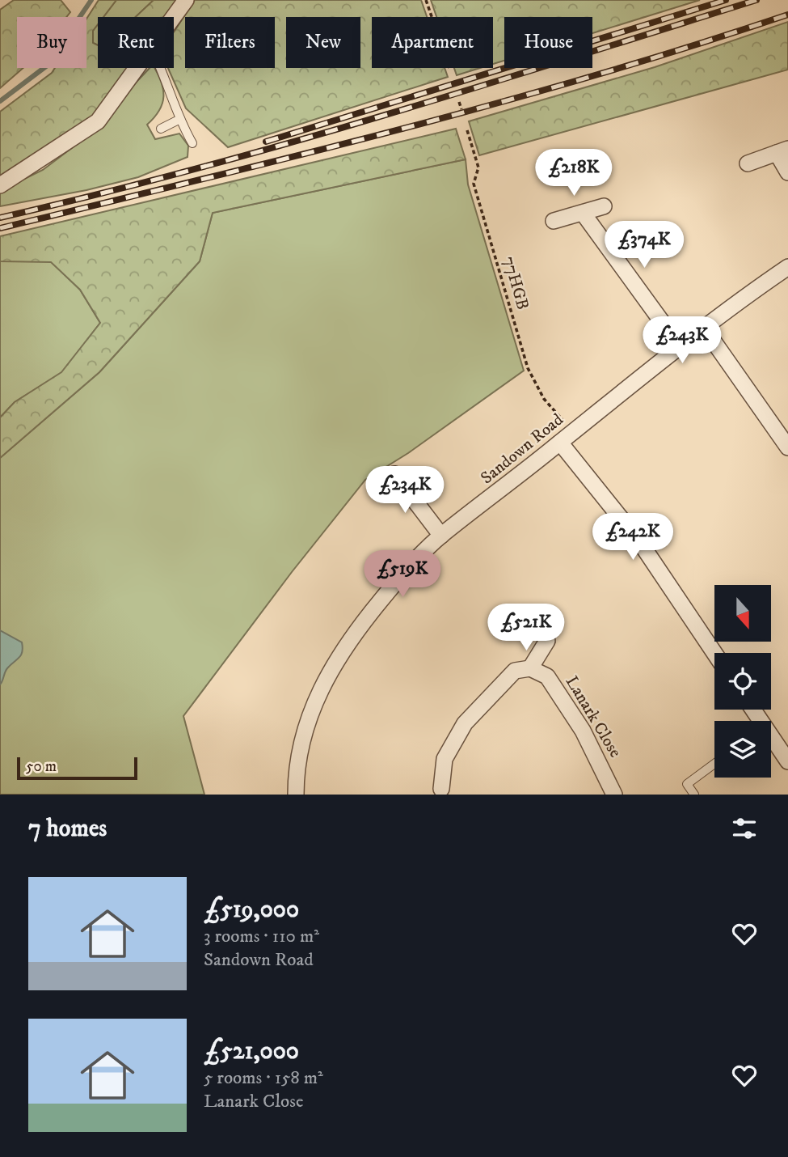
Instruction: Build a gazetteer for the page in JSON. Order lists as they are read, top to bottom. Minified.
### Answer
{"streets":{"street":["Sandown Road","Lanark Close"],"path":["77HGB"]},"crossings":[["77HGB","Sandown Road"]],"scale_bar":"50 m","north":"bottom","page":{"chip":["Buy","Rent","Filters","New","Apartment","House"],"price":["£218K","£374K","£243K","£234K","£242K","£519K","£521K"],"scale":"50 m","heading":"7 homes","list":[{"name":"£519,000","note":"3 rooms · 110 m² · Sandown Road"},{"name":"£521,000","note":"5 rooms · 158 m² · Lanark Close"}]}}
